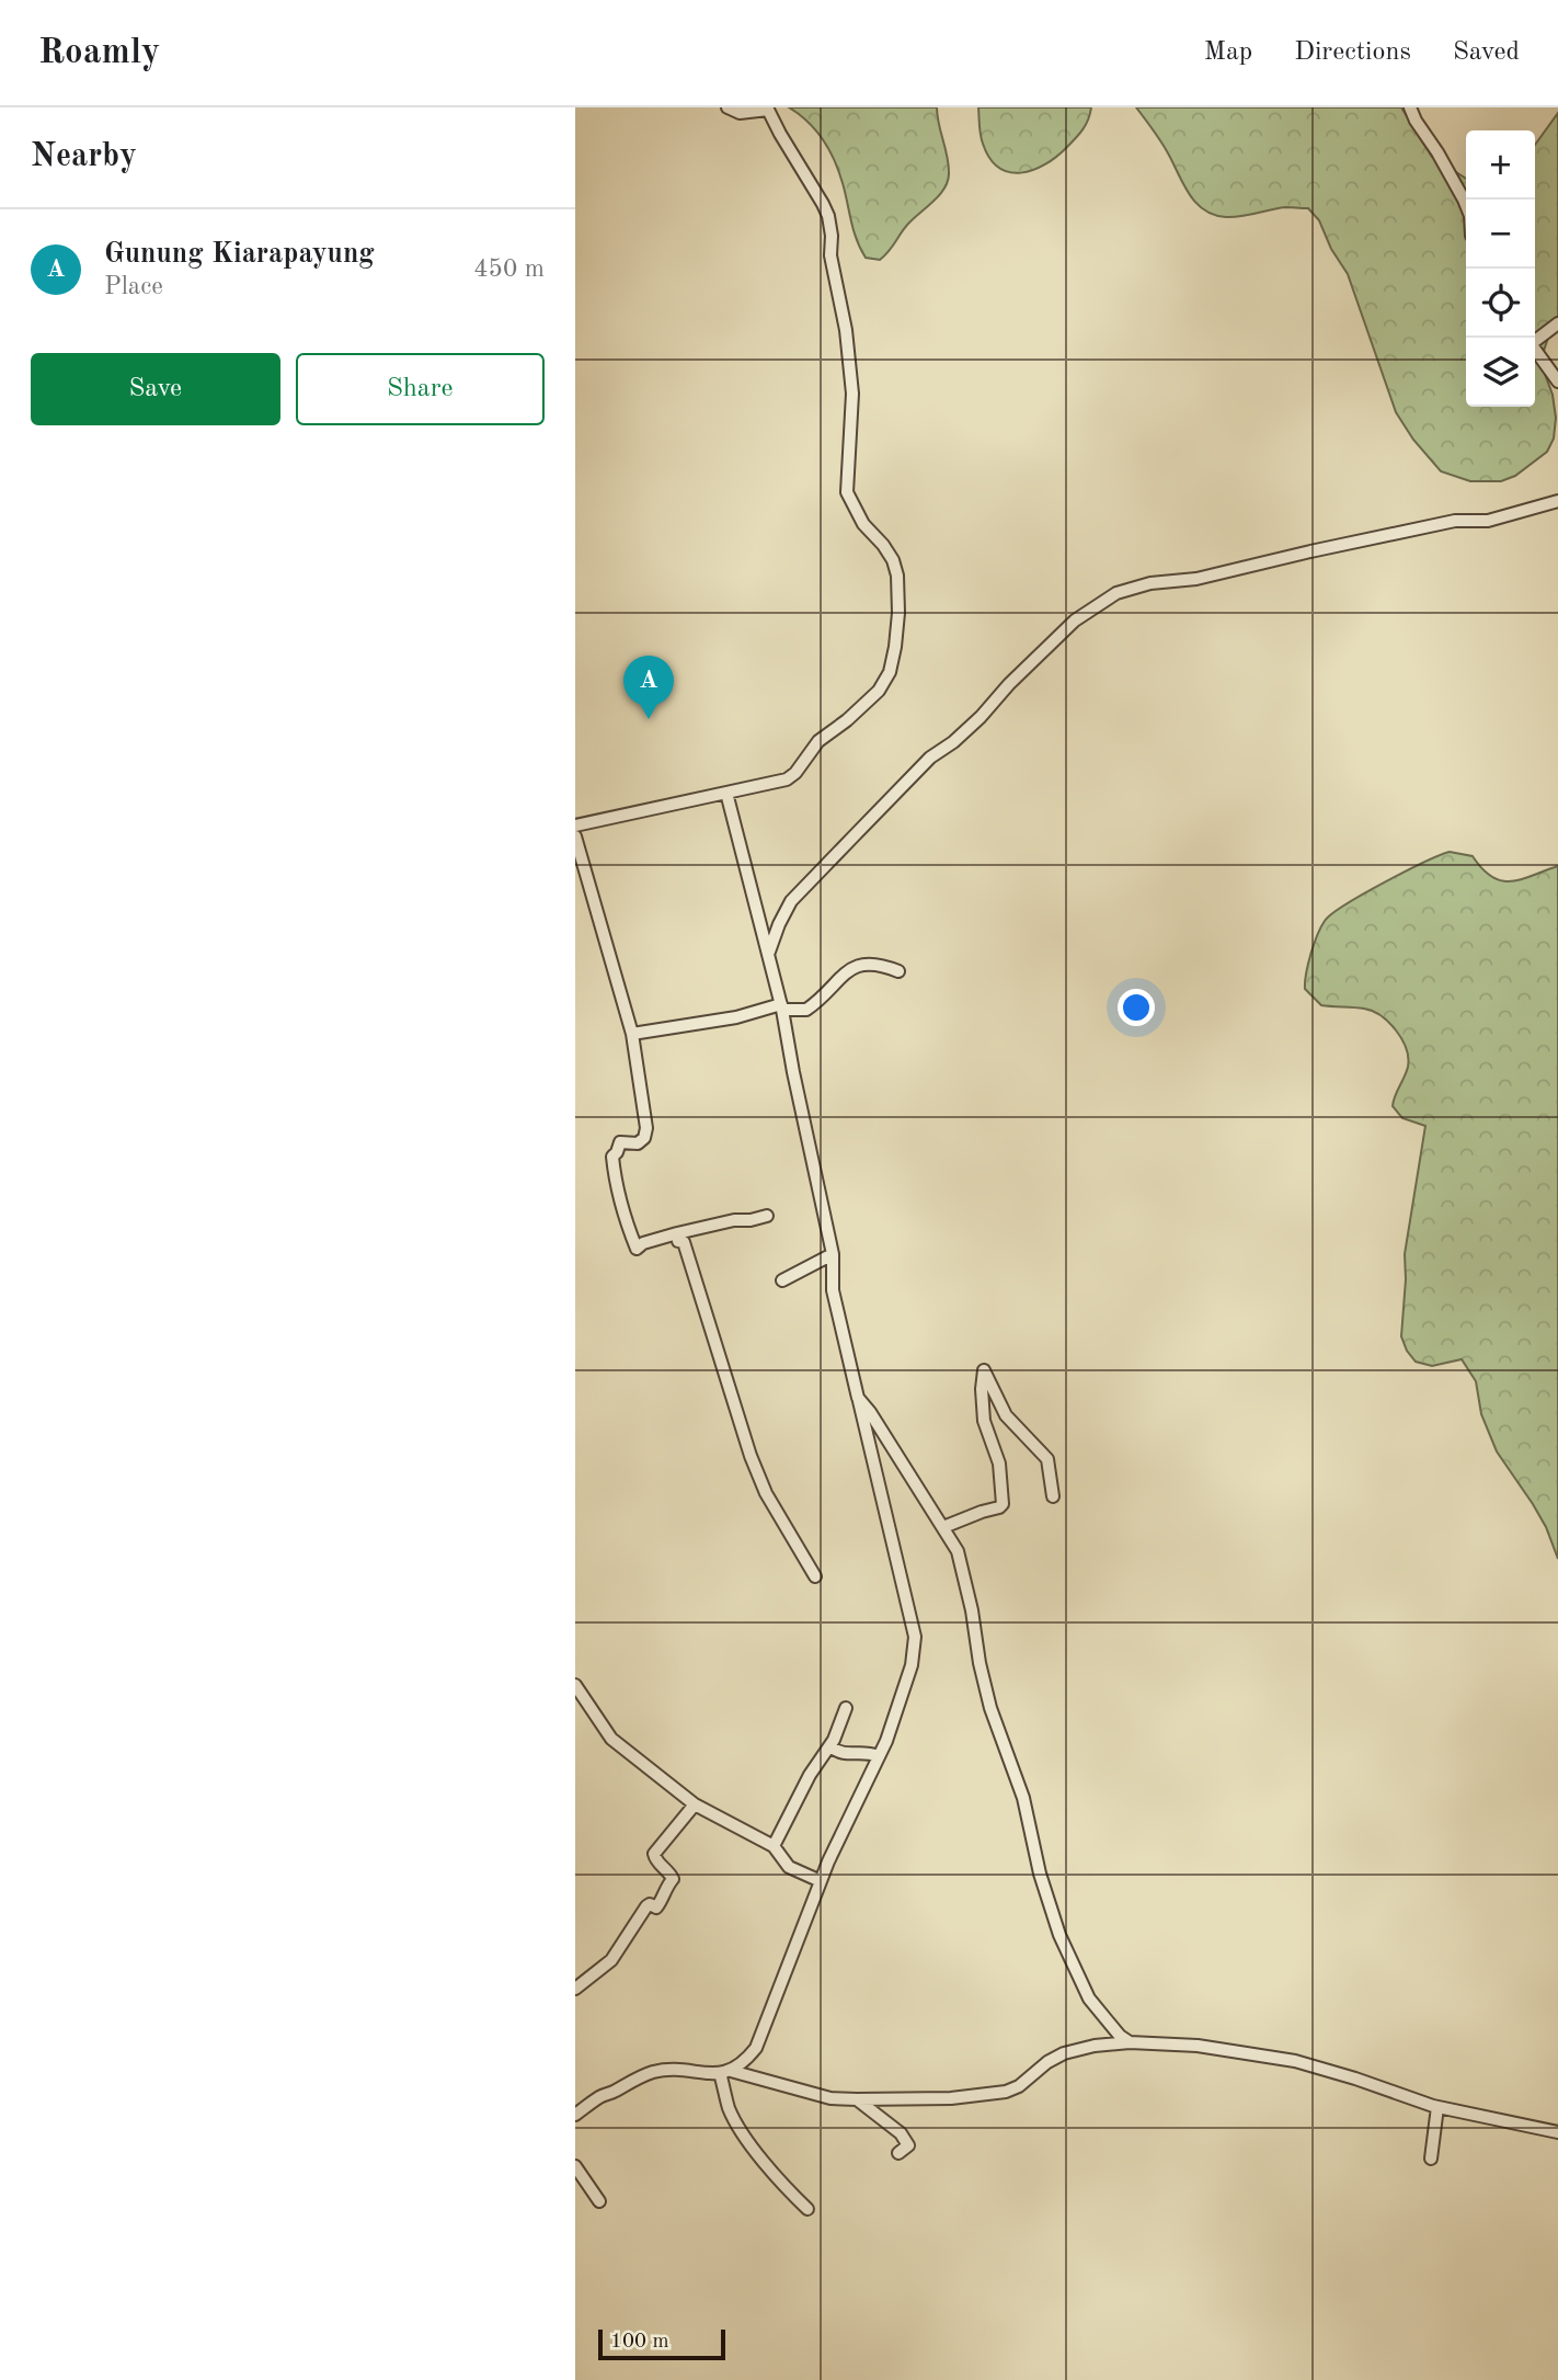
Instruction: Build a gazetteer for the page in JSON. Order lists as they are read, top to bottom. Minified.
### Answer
{"scale_bar":"100 m","page":{"header":"Roamly","nav":["Map","Directions","Saved"],"heading":"Nearby","map_buttons":["+","−"],"list":[{"mark":"A","name":"Gunung Kiarapayung","note":"Place","value":"450 m"}],"buttons":["Save","Share"],"pins":"A","scale":"100 m"}}
